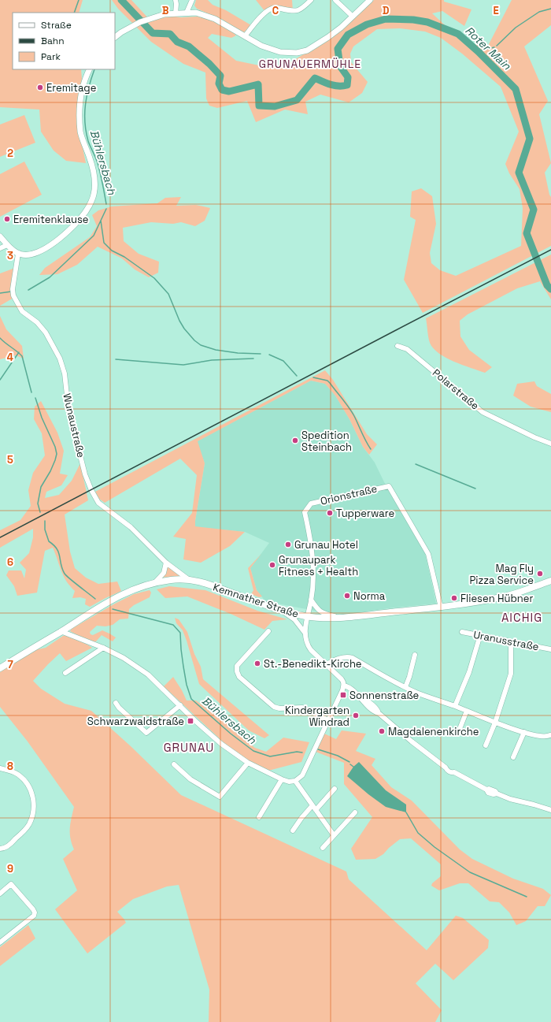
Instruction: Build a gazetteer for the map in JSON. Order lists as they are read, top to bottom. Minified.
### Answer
{"streets":{"main road":["Kemnather Straße"],"street":["Polarstraße","Wunaustraße","Orionstraße","Uranusstraße"]},"crossings":[["Wunaustraße","Kemnather Straße"],["Orionstraße","Kemnather Straße"]],"districts":["GRUNAUERMÜHLE","AICHIG","GRUNAU"],"water":["Roter Main","Bühlersbach"],"places":{"other":["Eremitage","Eremitenklause","Spedition Steinbach","Tupperware","Grunau Hotel","Grunaupark Fitness + Health","Mag Fly Pizza Service","Norma","Fliesen Hübner","St.-Benedikt-Kirche","Kindergarten Windrad","Magdalenenkirche"],"transit":["Sonnenstraße","Schwarzwaldstraße"]},"legend":["Straße","Bahn","Park"],"grid":{"columns":["B","C","D","E"],"rows":["2","3","4","5","6","7","8","9"]}}
